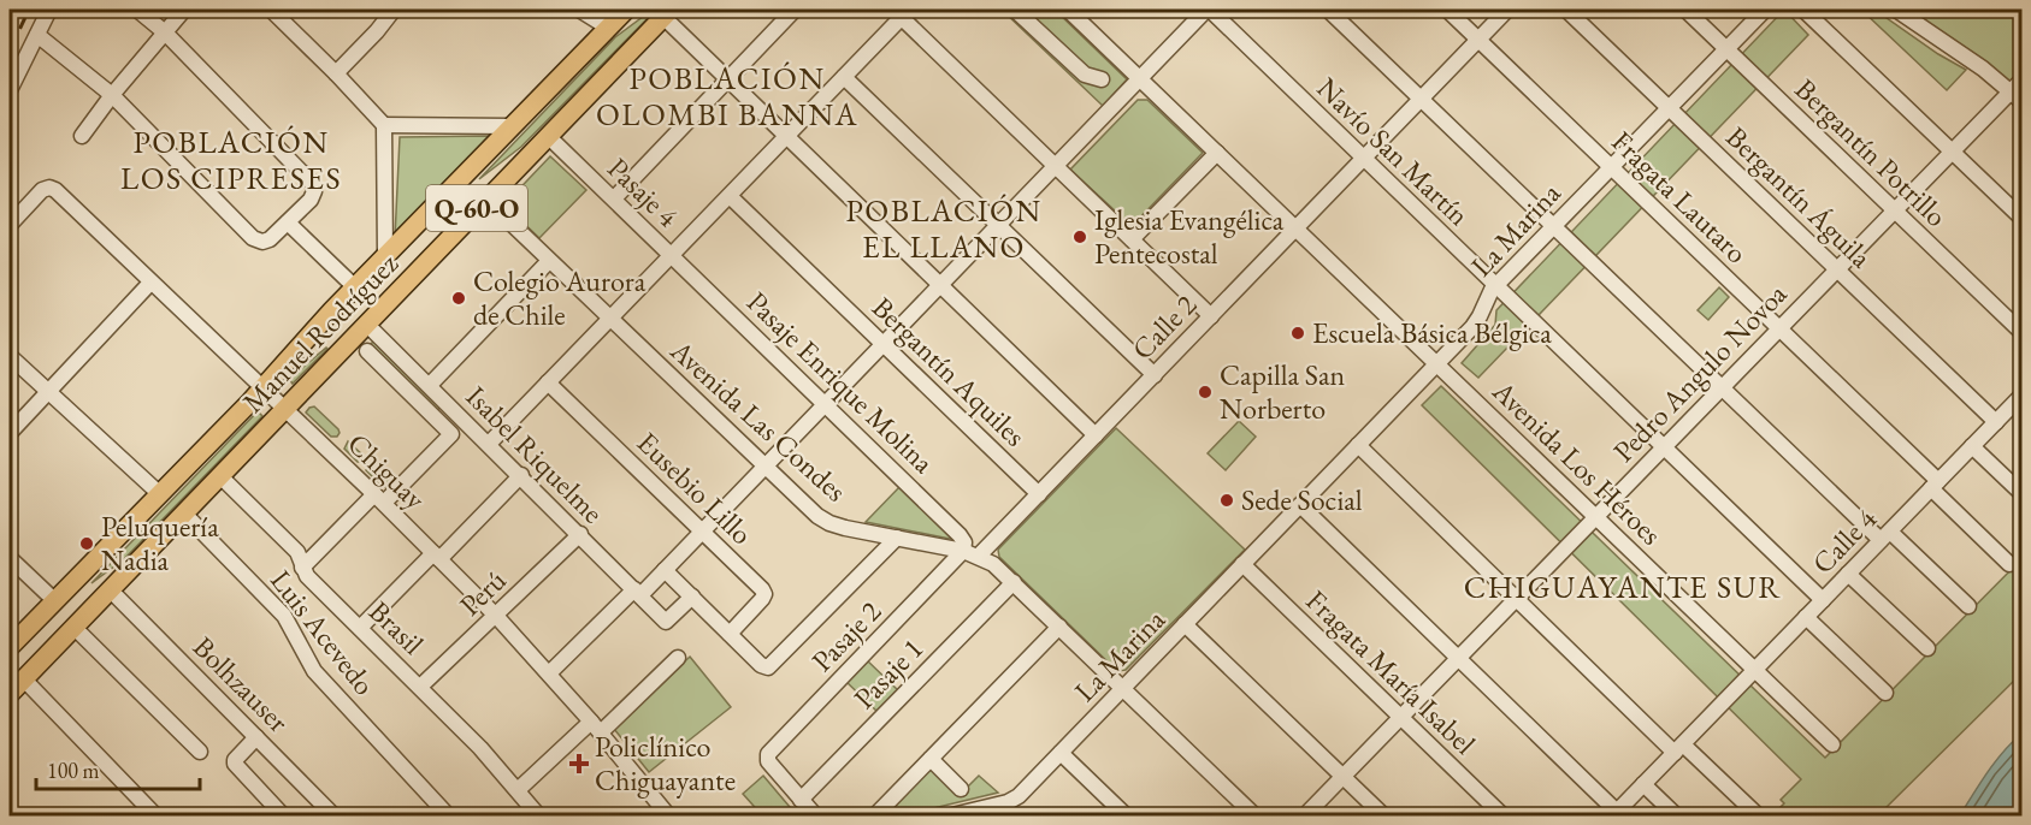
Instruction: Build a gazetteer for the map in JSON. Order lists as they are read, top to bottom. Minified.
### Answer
{"streets":{"main road":["Q-60-O","Manuel Rodríguez"],"street":["Navío San Martín","Bergantín Potrillo","Pasaje 4","Fragata Lautaro","Bergantín Águila","La Marina","Calle 2","Bergantín Aquiles","Pedro Angulo Novoa","Pasaje Enrique Molina","Avenida Las Condes","Isabel Riquelme","Avenida Los Héroes","Chiguay","Eusebio Lillo","Calle 4","Perú","Brasil","Luis Acevedo","Pasaje 2","Fragata María Isabel","Pasaje 1","Bolhzauser"]},"crossings":[["Navío San Martín","La Marina"],["Navío San Martín","Calle 2"],["Navío San Martín","Pedro Angulo Novoa"],["Navío San Martín","Calle 4"],["Bergantín Potrillo","La Marina"],["Bergantín Potrillo","Pedro Angulo Novoa"],["Pasaje 4","Manuel Rodríguez"],["Pasaje 4","Pasaje Enrique Molina"],["Fragata Lautaro","La Marina"],["Fragata Lautaro","Calle 2"],["Fragata Lautaro","Pedro Angulo Novoa"],["Fragata Lautaro","Calle 4"],["Bergantín Águila","La Marina"],["Bergantín Águila","Pedro Angulo Novoa"],["Bergantín Águila","Calle 4"],["La Marina","Avenida Las Condes"],["La Marina","Avenida Los Héroes"],["La Marina","Fragata María Isabel"],["Calle 2","Bergantín Aquiles"],["Calle 2","Pasaje Enrique Molina"],["Calle 2","Avenida Las Condes"],["Calle 2","Avenida Los Héroes"],["Calle 2","Pasaje 2"],["Manuel Rodríguez","Avenida Las Condes"],["Manuel Rodríguez","Isabel Riquelme"],["Manuel Rodríguez","Chiguay"],["Manuel Rodríguez","Brasil"],["Manuel Rodríguez","Luis Acevedo"],["Manuel Rodríguez","Bolhzauser"],["Pedro Angulo Novoa","Avenida Los Héroes"],["Pedro Angulo Novoa","Fragata María Isabel"],["Pasaje Enrique Molina","Avenida Las Condes"],["Pasaje Enrique Molina","Pasaje 2"],["Avenida Las Condes","Pasaje 2"],["Avenida Las Condes","Pasaje 1"],["Isabel Riquelme","Perú"],["Isabel Riquelme","Pasaje 2"],["Avenida Los Héroes","Calle 4"],["Chiguay","Perú"],["Eusebio Lillo","Pasaje 2"],["Perú","Brasil"],["Pasaje 2","Pasaje 1"]],"districts":["POBLACIÓN OLOMBI BANNA","POBLACIÓN LOS CIPRESES","POBLACIÓN EL LLANO","CHIGUAYANTE SUR"],"places":{"other":["Iglesia Evangélica Pentecostal","Colegio Aurora de Chile","Escuela Básica Bélgica","Capilla San Norberto","Sede Social","Peluquería Nadia"],"health":["Policlínico Chiguayante"]},"scale_bar":"100 m"}
